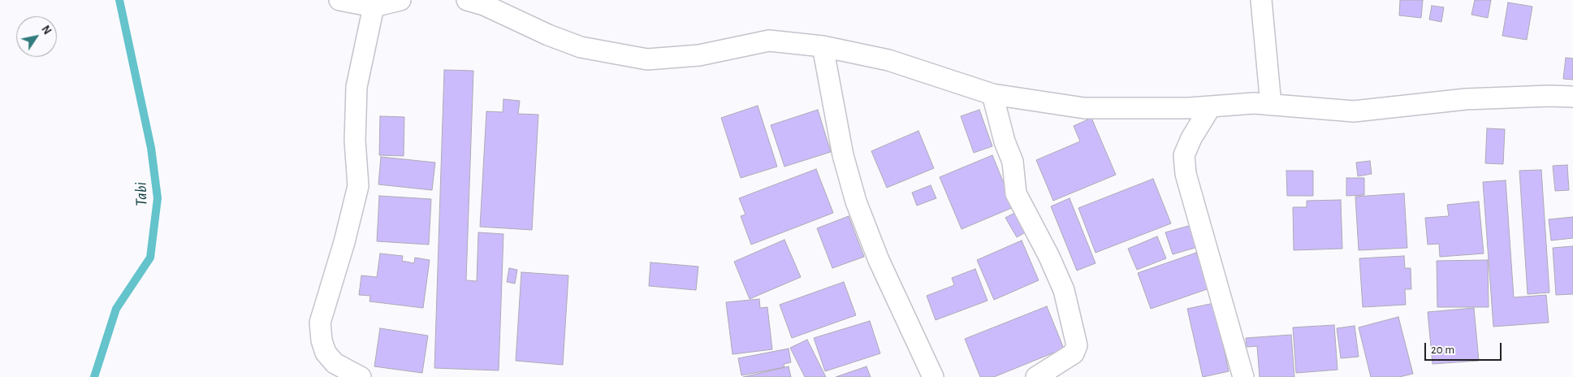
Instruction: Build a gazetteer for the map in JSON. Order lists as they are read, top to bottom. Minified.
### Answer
{"water":["Tabi"],"scale_bar":"20 m","north":"top right"}
